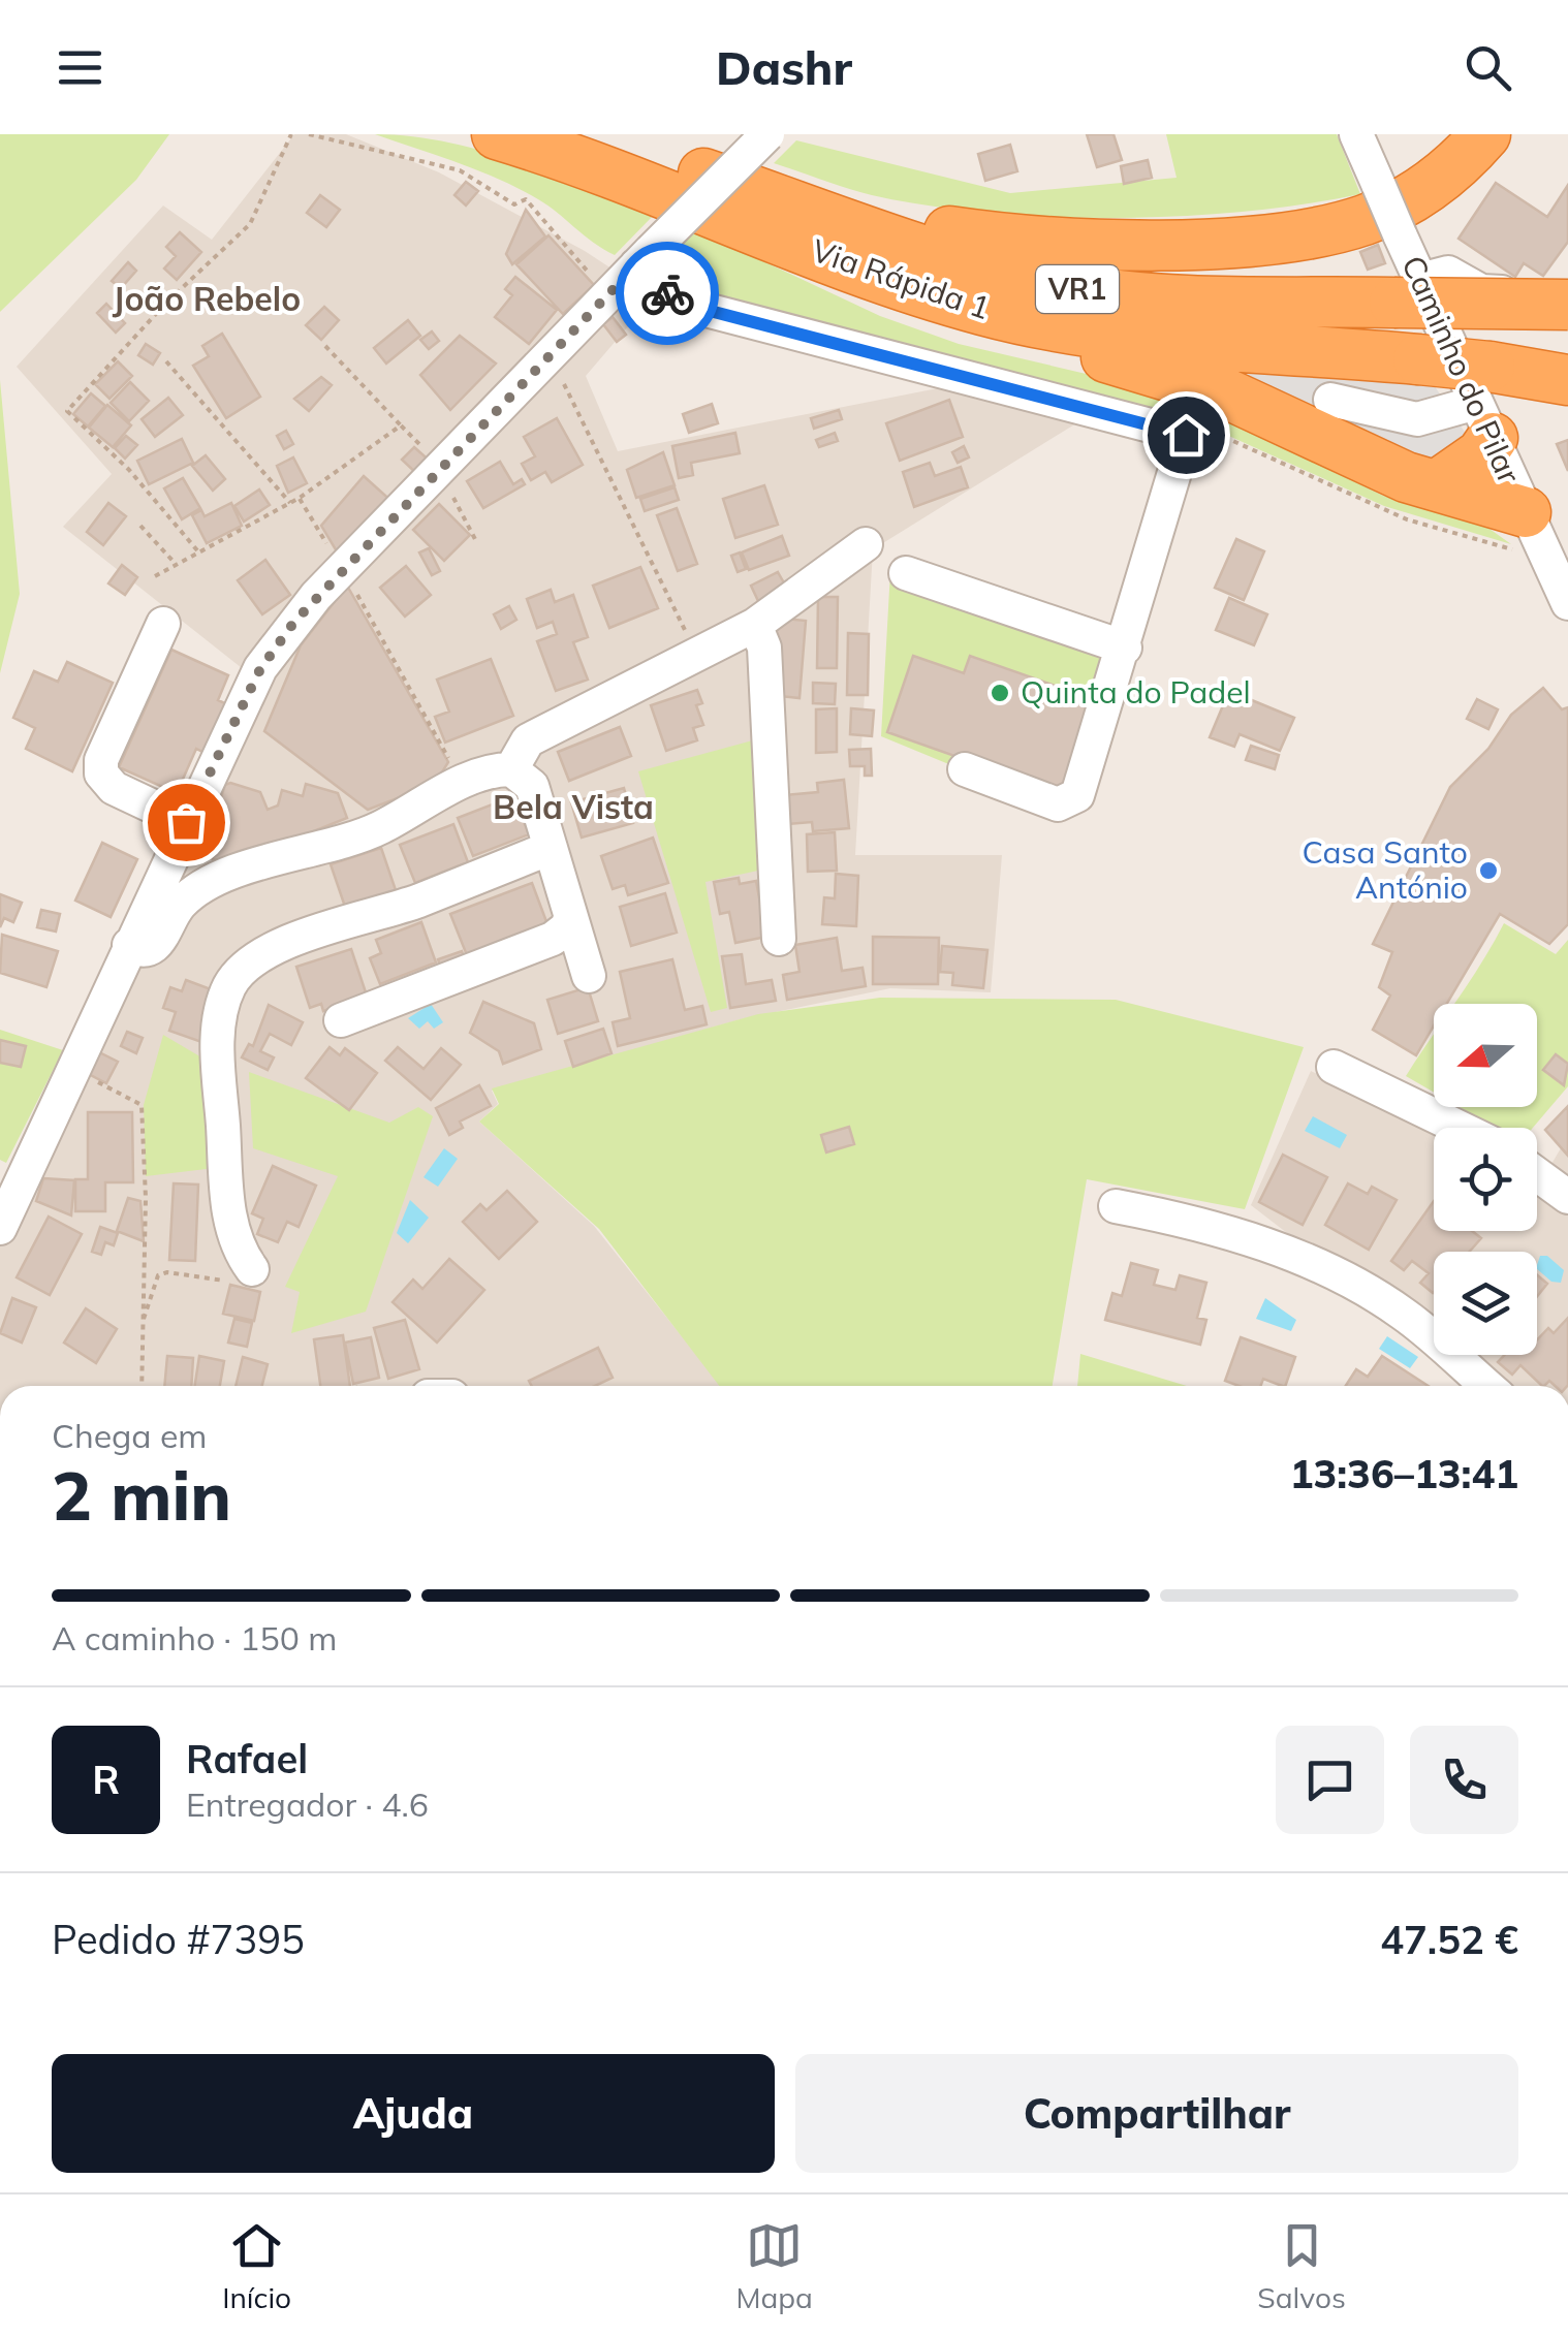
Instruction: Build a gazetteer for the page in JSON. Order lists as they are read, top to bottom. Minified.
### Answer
{"streets":{"highway":["Via Rápida 1","VR1"],"street":["Caminho do Pilar"]},"crossings":[["Via Rápida 1","Caminho do Pilar"]],"districts":["João Rebelo","Bela Vista"],"places":["Quinta do Padel","Casa Santo António"],"north":"left","page":{"header":"Dashr","heading":["2 min","Chega em","13:36–13:41"],"panel":["Rafael","Entregador · 4.6","Pedido #7395","47.52 €"],"bar":"A caminho · 150 m","round":"R","buttons":["Ajuda","Compartilhar"],"tabs":["Início","Mapa","Salvos"]}}
